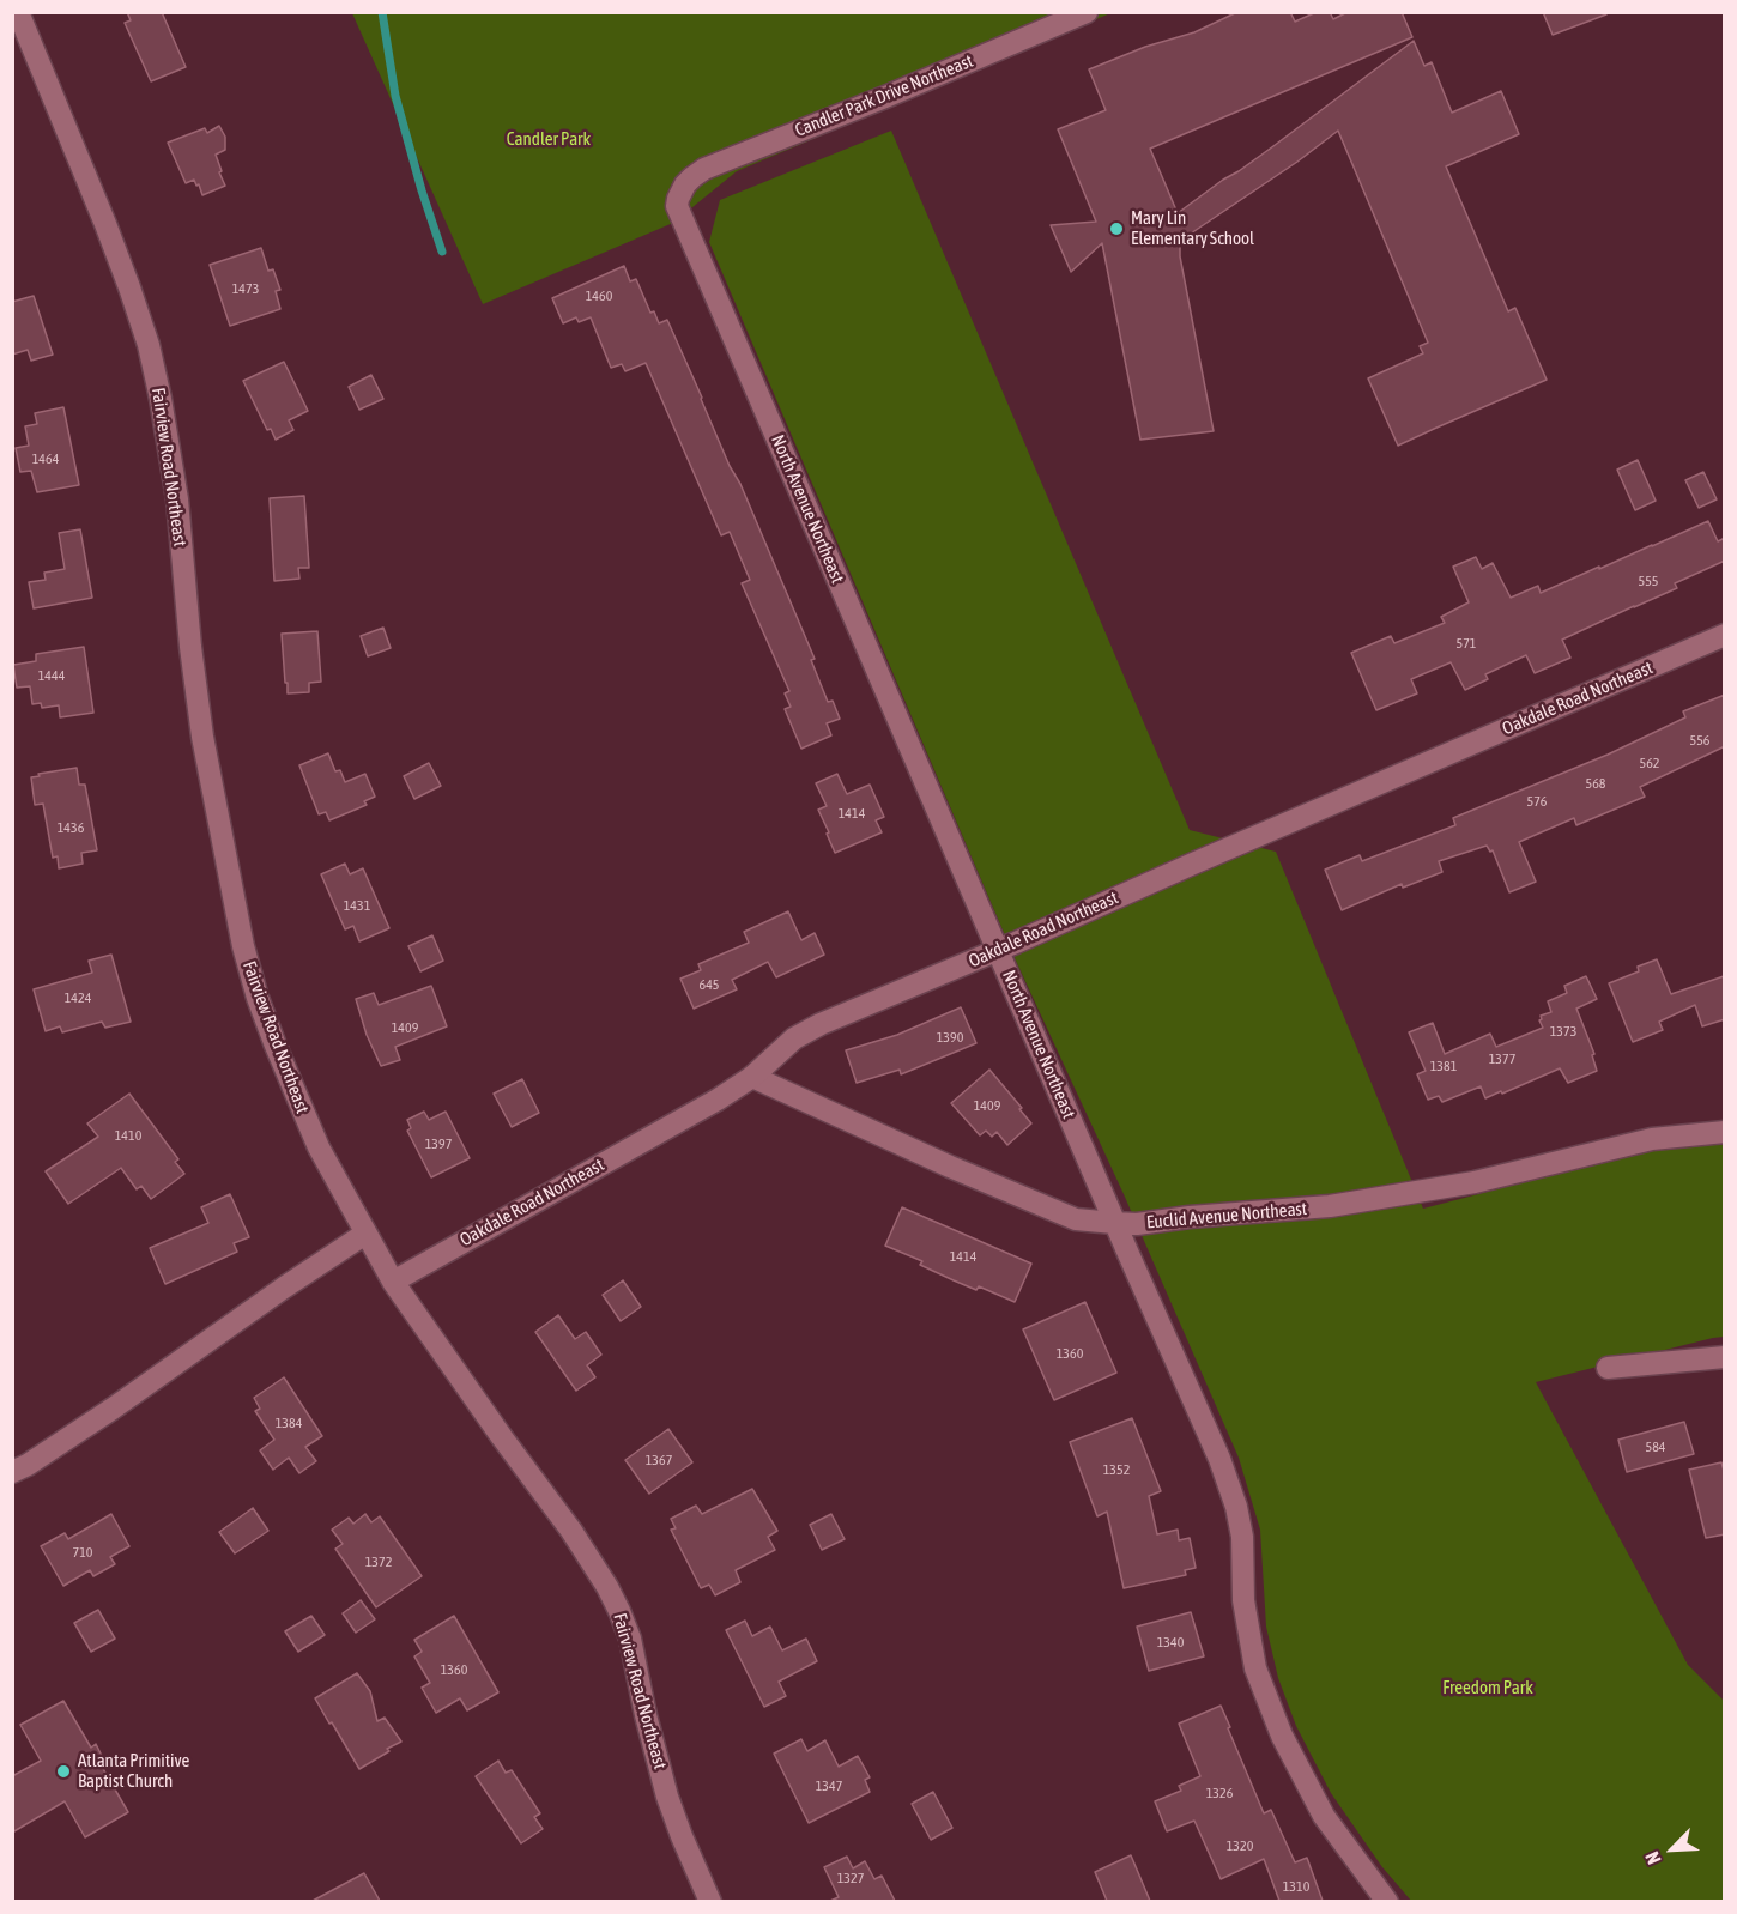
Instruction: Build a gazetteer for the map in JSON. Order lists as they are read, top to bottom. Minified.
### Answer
{"streets":{"street":["Candler Park Drive Northeast","Fairview Road Northeast","North Avenue Northeast","Oakdale Road Northeast","Euclid Avenue Northeast"]},"crossings":[["Candler Park Drive Northeast","North Avenue Northeast"],["Fairview Road Northeast","Oakdale Road Northeast"],["North Avenue Northeast","Oakdale Road Northeast"],["North Avenue Northeast","Euclid Avenue Northeast"],["Oakdale Road Northeast","Euclid Avenue Northeast"]],"parks":["Candler Park","Freedom Park"],"places":["Mary Lin Elementary School","Atlanta Primitive Baptist Church"],"house_numbers":["1473","1460","1464","555","571","1444","556","562","568","576","1414","1436","1431","645","1424","1409","1373","1390","1377","1381","1409","1410","1397","1414","1360","1384","584","1367","1352","710","1372","1340","1360","1347","1326","1320","1327","1310"],"north":"bottom left"}
